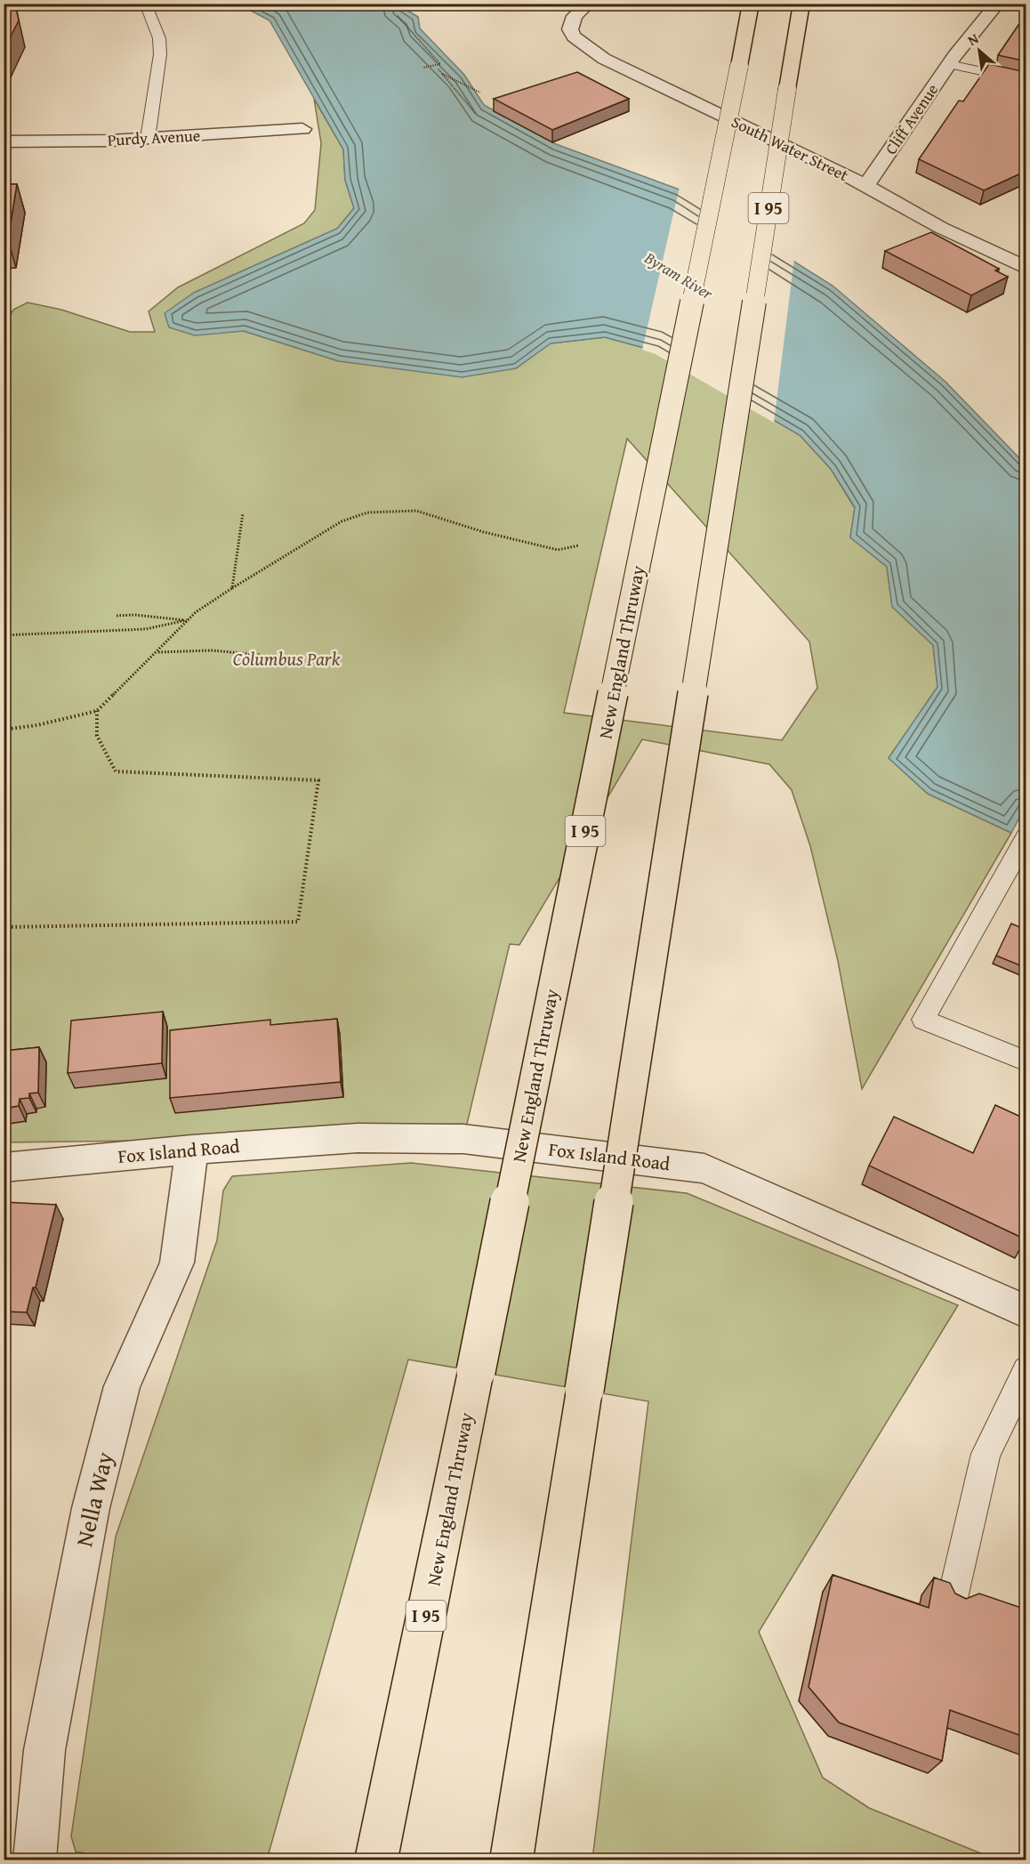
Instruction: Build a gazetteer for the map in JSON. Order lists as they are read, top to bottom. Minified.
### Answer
{"streets":{"highway":["I 95","New England Thruway"],"street":["Cliff Avenue","Purdy Avenue","South Water Street","Fox Island Road","Nella Way"]},"crossings":[["Cliff Avenue","South Water Street"],["I 95","Fox Island Road"],["Fox Island Road","Nella Way"]],"water":["Byram River"],"parks":["Columbus Park"],"north":"top left"}
